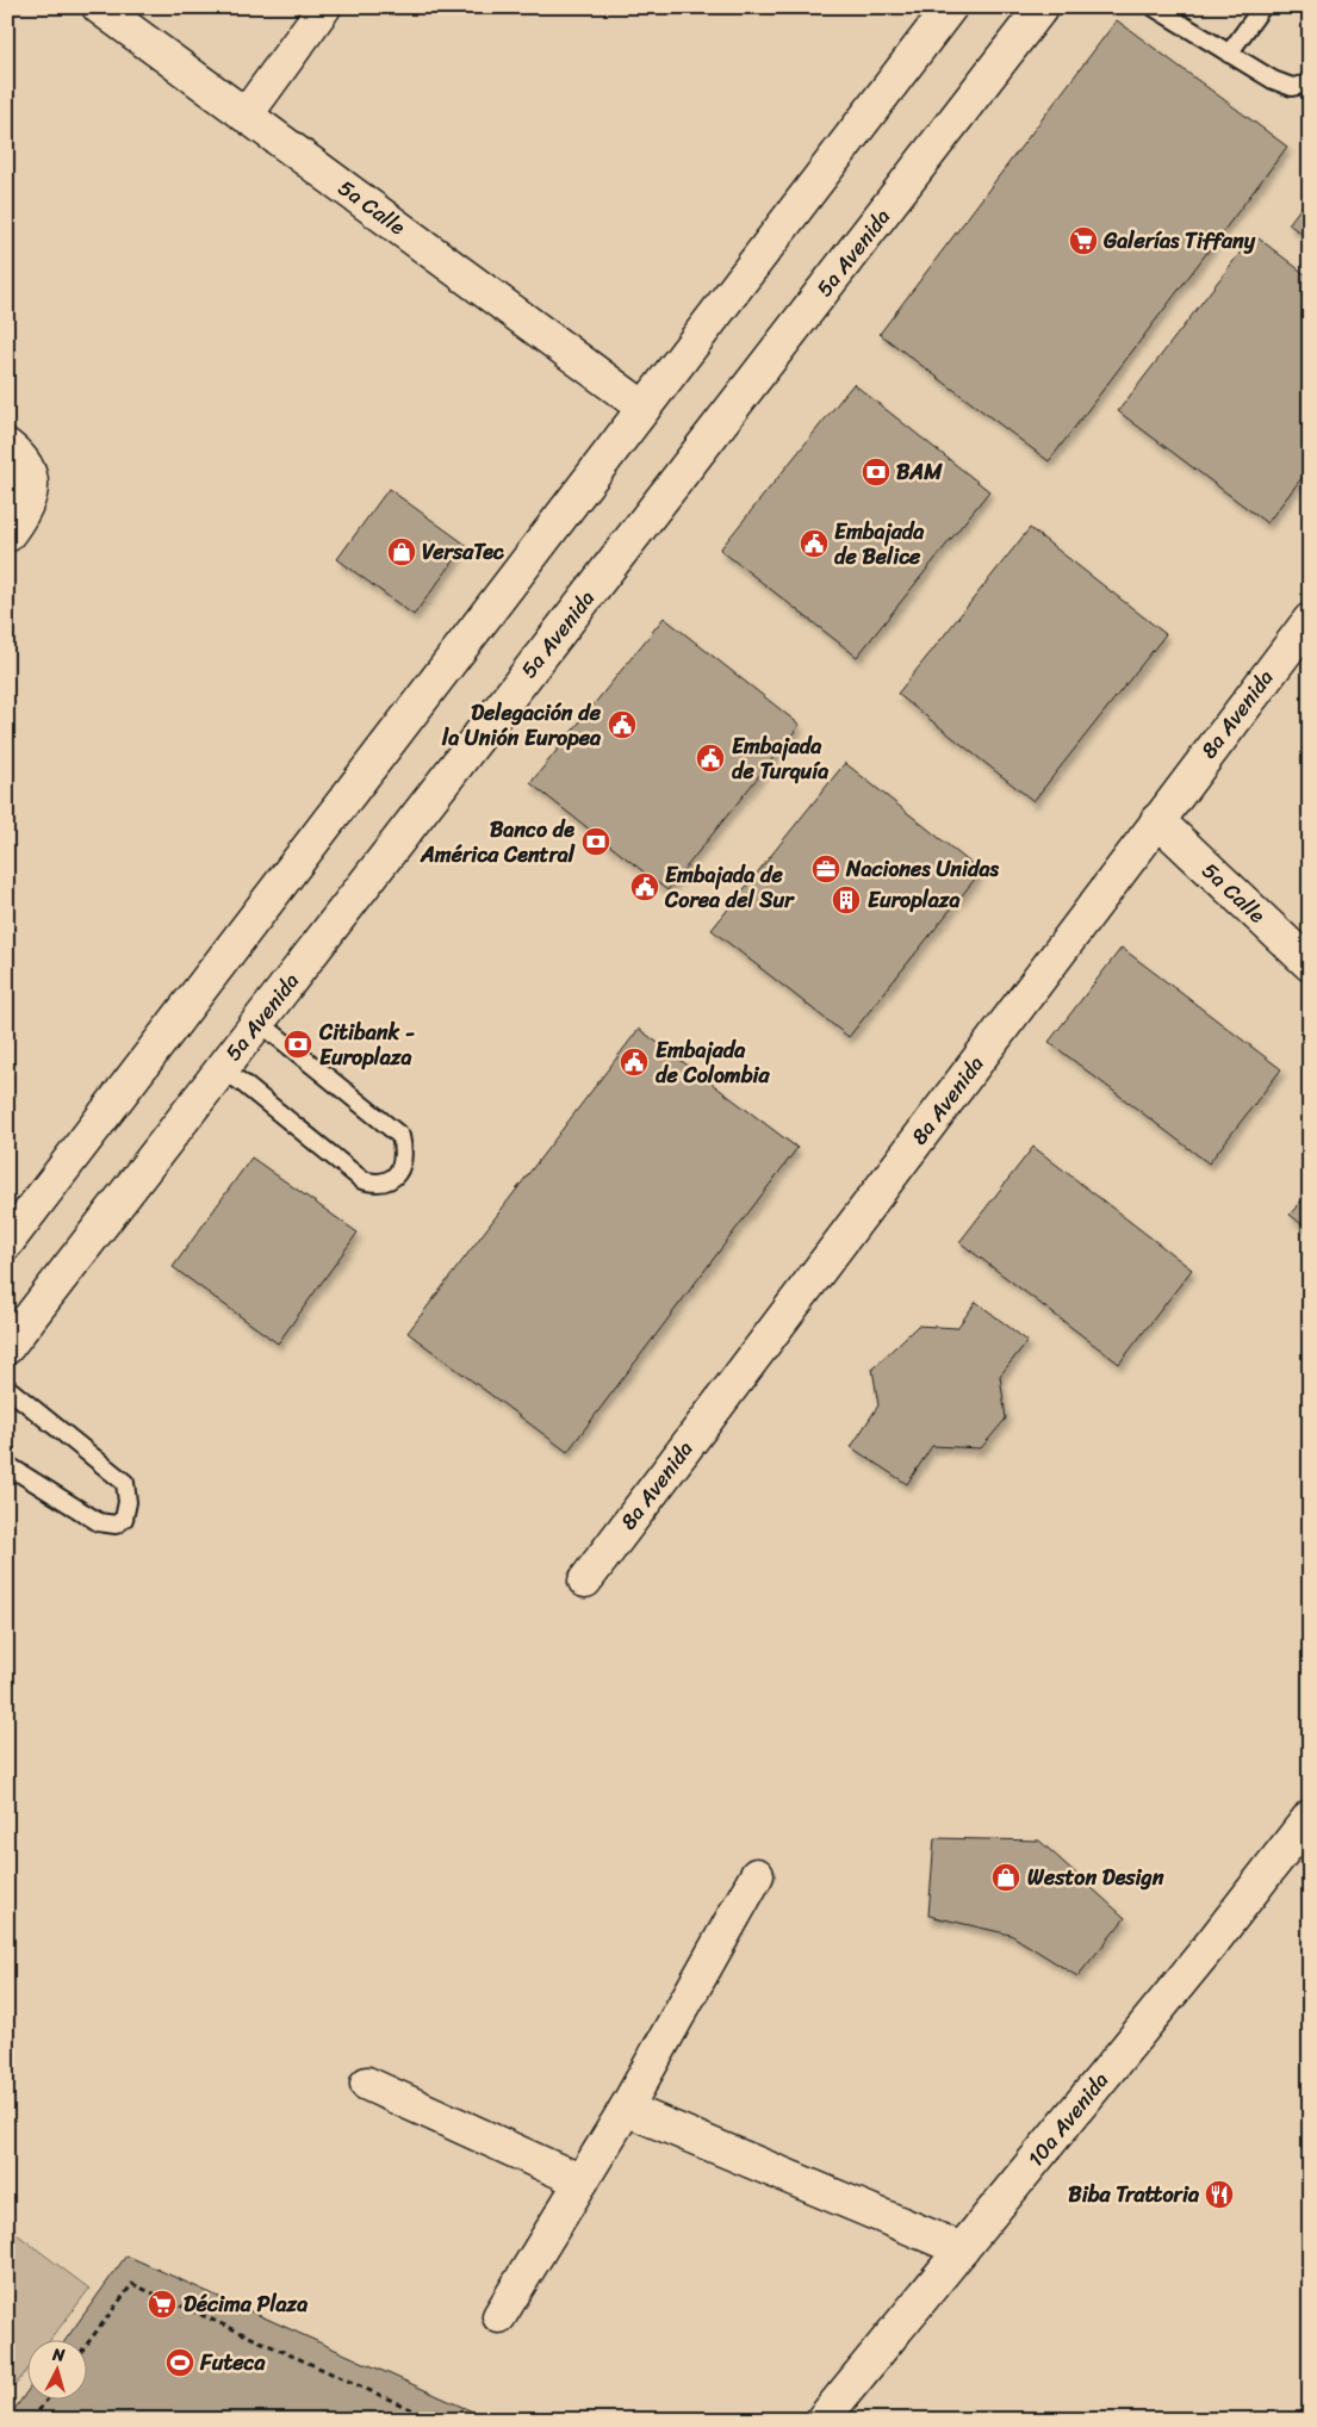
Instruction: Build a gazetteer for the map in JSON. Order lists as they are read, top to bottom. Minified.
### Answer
{"streets":{"street":["5a Calle","5a Avenida","8a Avenida","10a Avenida"]},"crossings":[["5a Calle","8a Avenida"]],"places":{"supermarket":["Galerías Tiffany","Décima Plaza"],"bank":["BAM","Banco de América Central","Citibank - Europlaza"],"public building":["Embajada de Belice","Delegación de la Unión Europea","Embajada de Turquía","Embajada de Corea del Sur","Embajada de Colombia"],"shop":["VersaTec","Weston Design"],"office":["Naciones Unidas"],"building":["Europlaza"],"restaurant":["Biba Trattoria"],"sports":["Futeca"]},"north":"top"}
